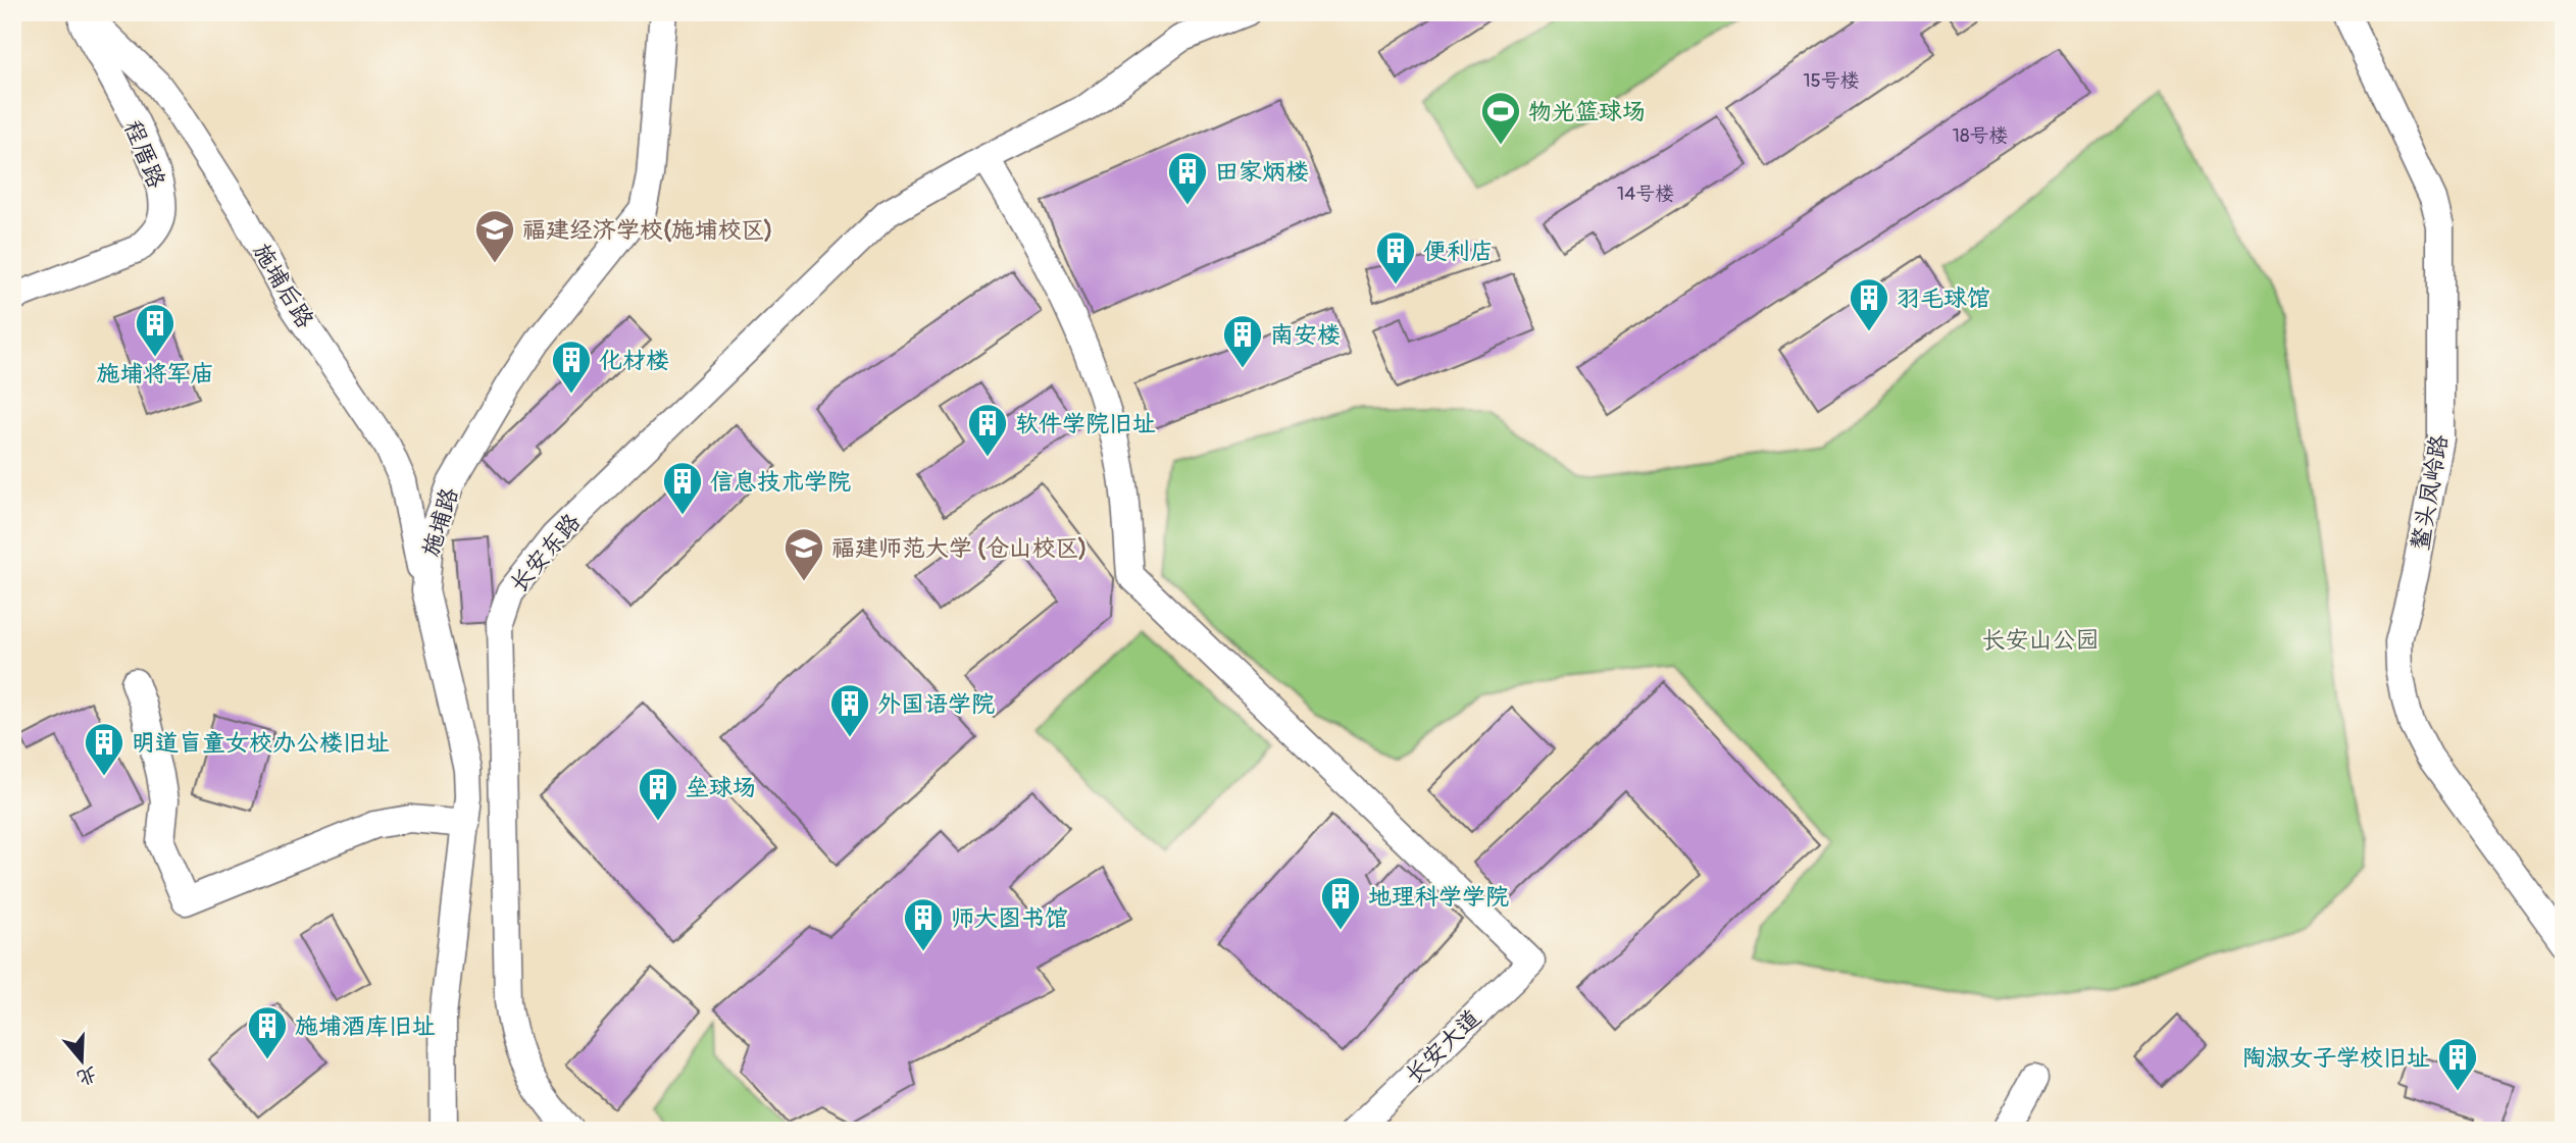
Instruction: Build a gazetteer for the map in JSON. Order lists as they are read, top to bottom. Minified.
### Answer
{"streets":{"street":["程厝路","施埔后路","鳌头凤岭路","施埔路","长安东路","长安大道"]},"crossings":[["程厝路","施埔后路"],["施埔后路","施埔路"],["长安东路","长安大道"]],"parks":["长安山公园"],"places":{"sports":["物光篮球场"],"building":["田家炳楼","便利店","羽毛球馆","施埔将军庙","南安楼","化材楼","软件学院旧址","信息技术学院","外国语学院","明道盲童女校办公楼旧址","垒球场","地理科学学院","师大图书馆","施埔酒库旧址","陶淑女子学校旧址"],"school or university":["福建经济学校(施埔校区)","福建师范大学 (仓山校区)"]},"house_numbers":["15号楼","18号楼","14号楼"],"north":"bottom"}
